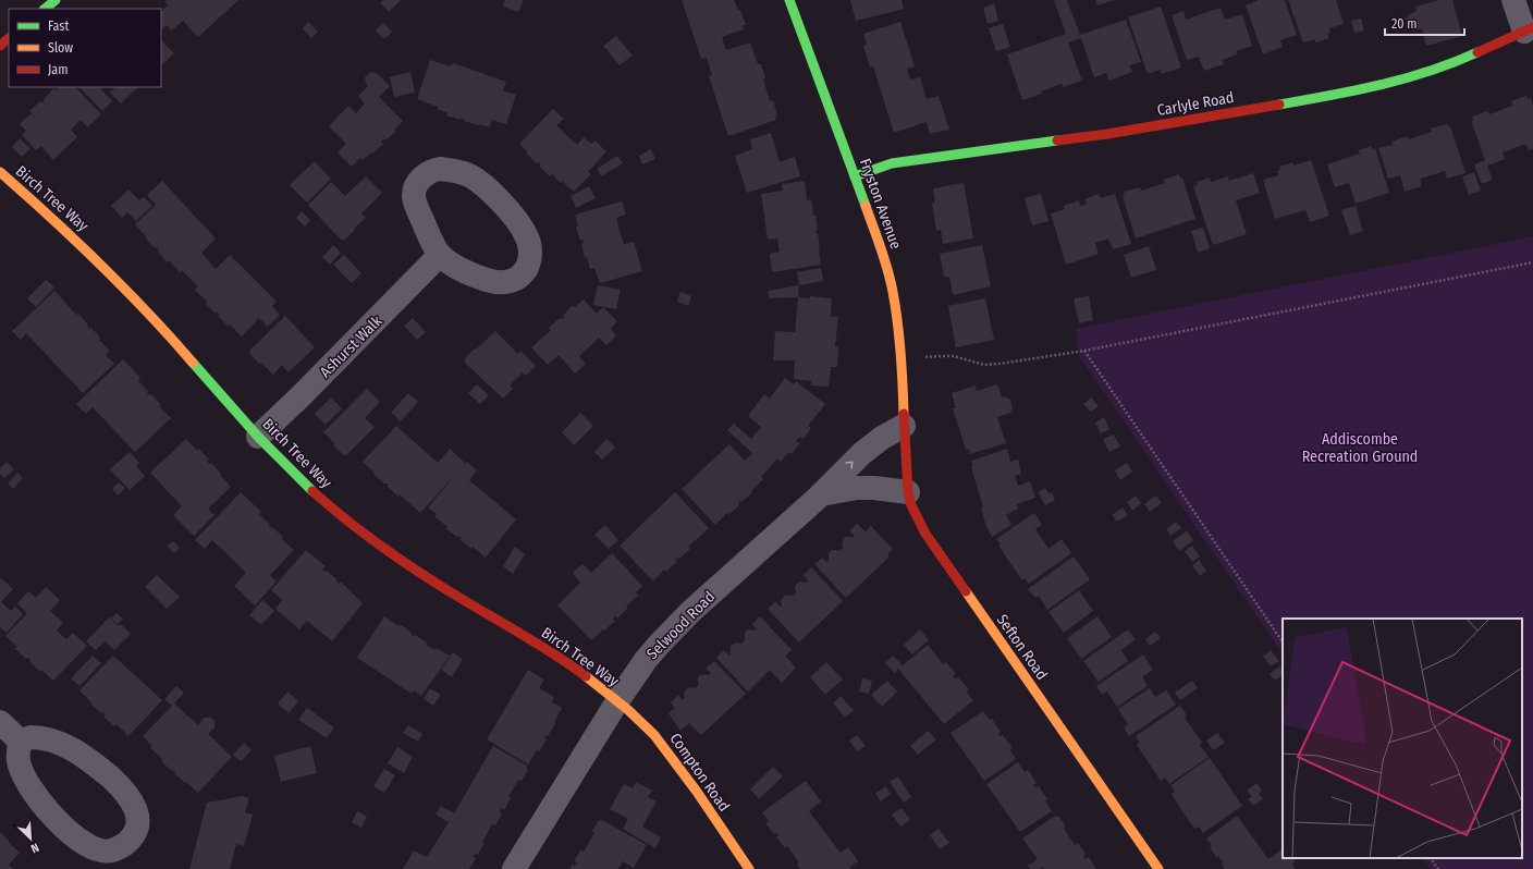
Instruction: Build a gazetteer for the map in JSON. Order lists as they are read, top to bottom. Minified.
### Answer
{"streets":{"main road":["Carlyle Road","Birch Tree Way","Fryston Avenue","Sefton Road","Compton Road"],"street":["Ashurst Walk","Selwood Road"]},"crossings":[["Carlyle Road","Fryston Avenue"],["Birch Tree Way","Ashurst Walk"],["Birch Tree Way","Selwood Road"],["Birch Tree Way","Compton Road"],["Fryston Avenue","Selwood Road"],["Fryston Avenue","Sefton Road"],["Selwood Road","Sefton Road"],["Selwood Road","Compton Road"]],"parks":["Addiscombe Recreation Ground"],"legend":["Fast","Slow","Jam"],"scale_bar":"20 m","north":"bottom right"}
